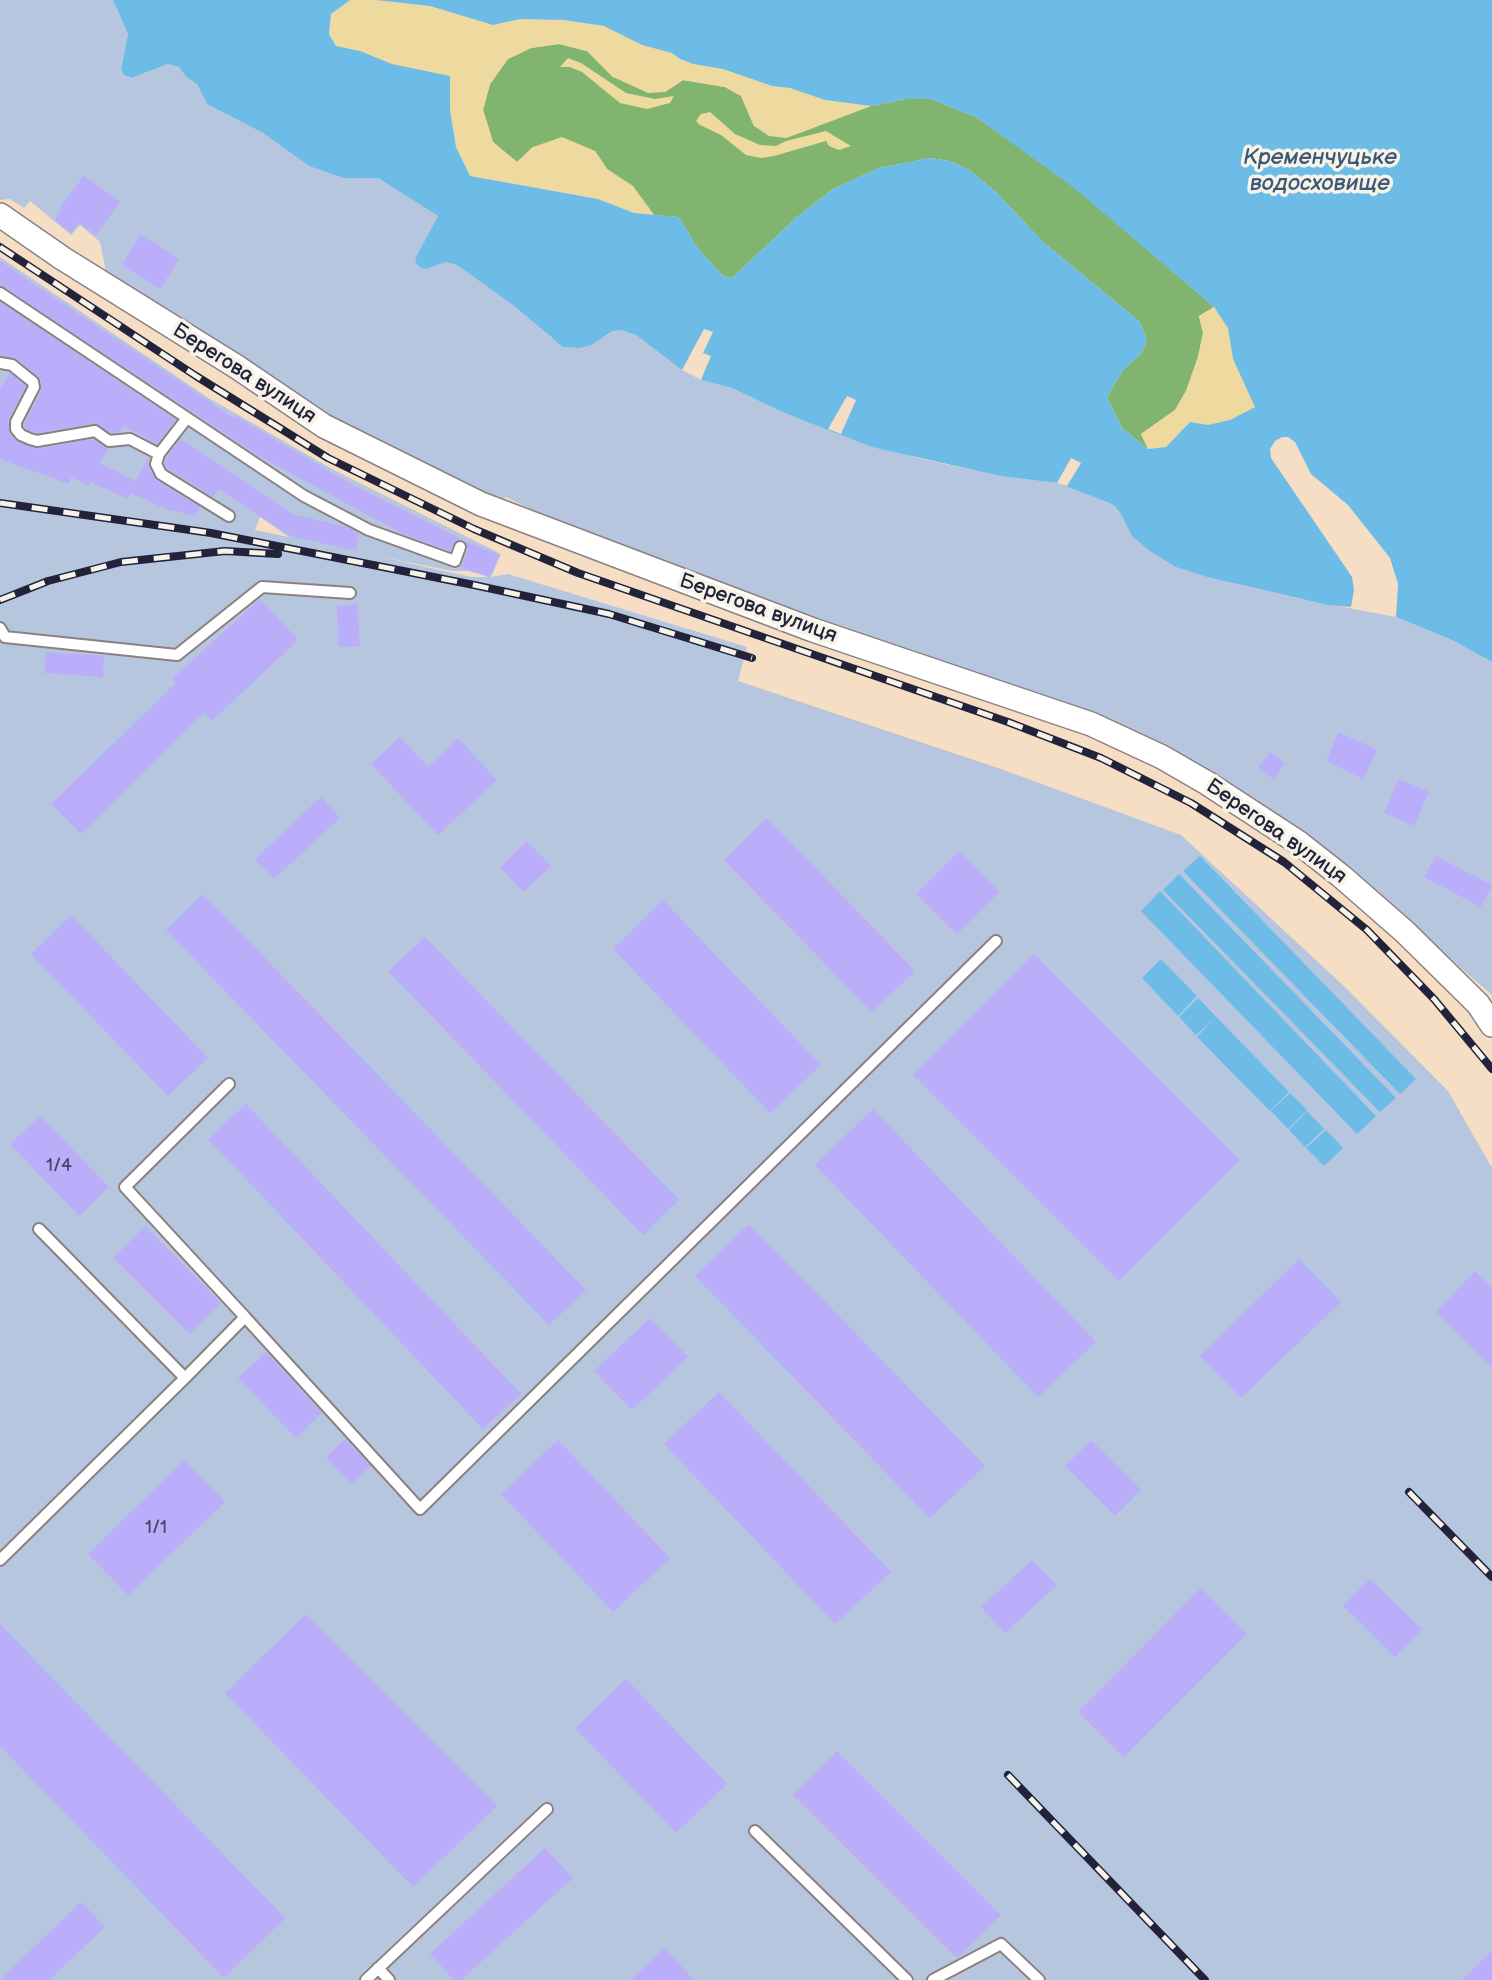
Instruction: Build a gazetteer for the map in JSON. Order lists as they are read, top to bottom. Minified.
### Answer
{"streets":{"street":["Берегова вулиця"]},"water":["Кременчуцьке водосховище"],"house_numbers":["1/4","1/1"]}
